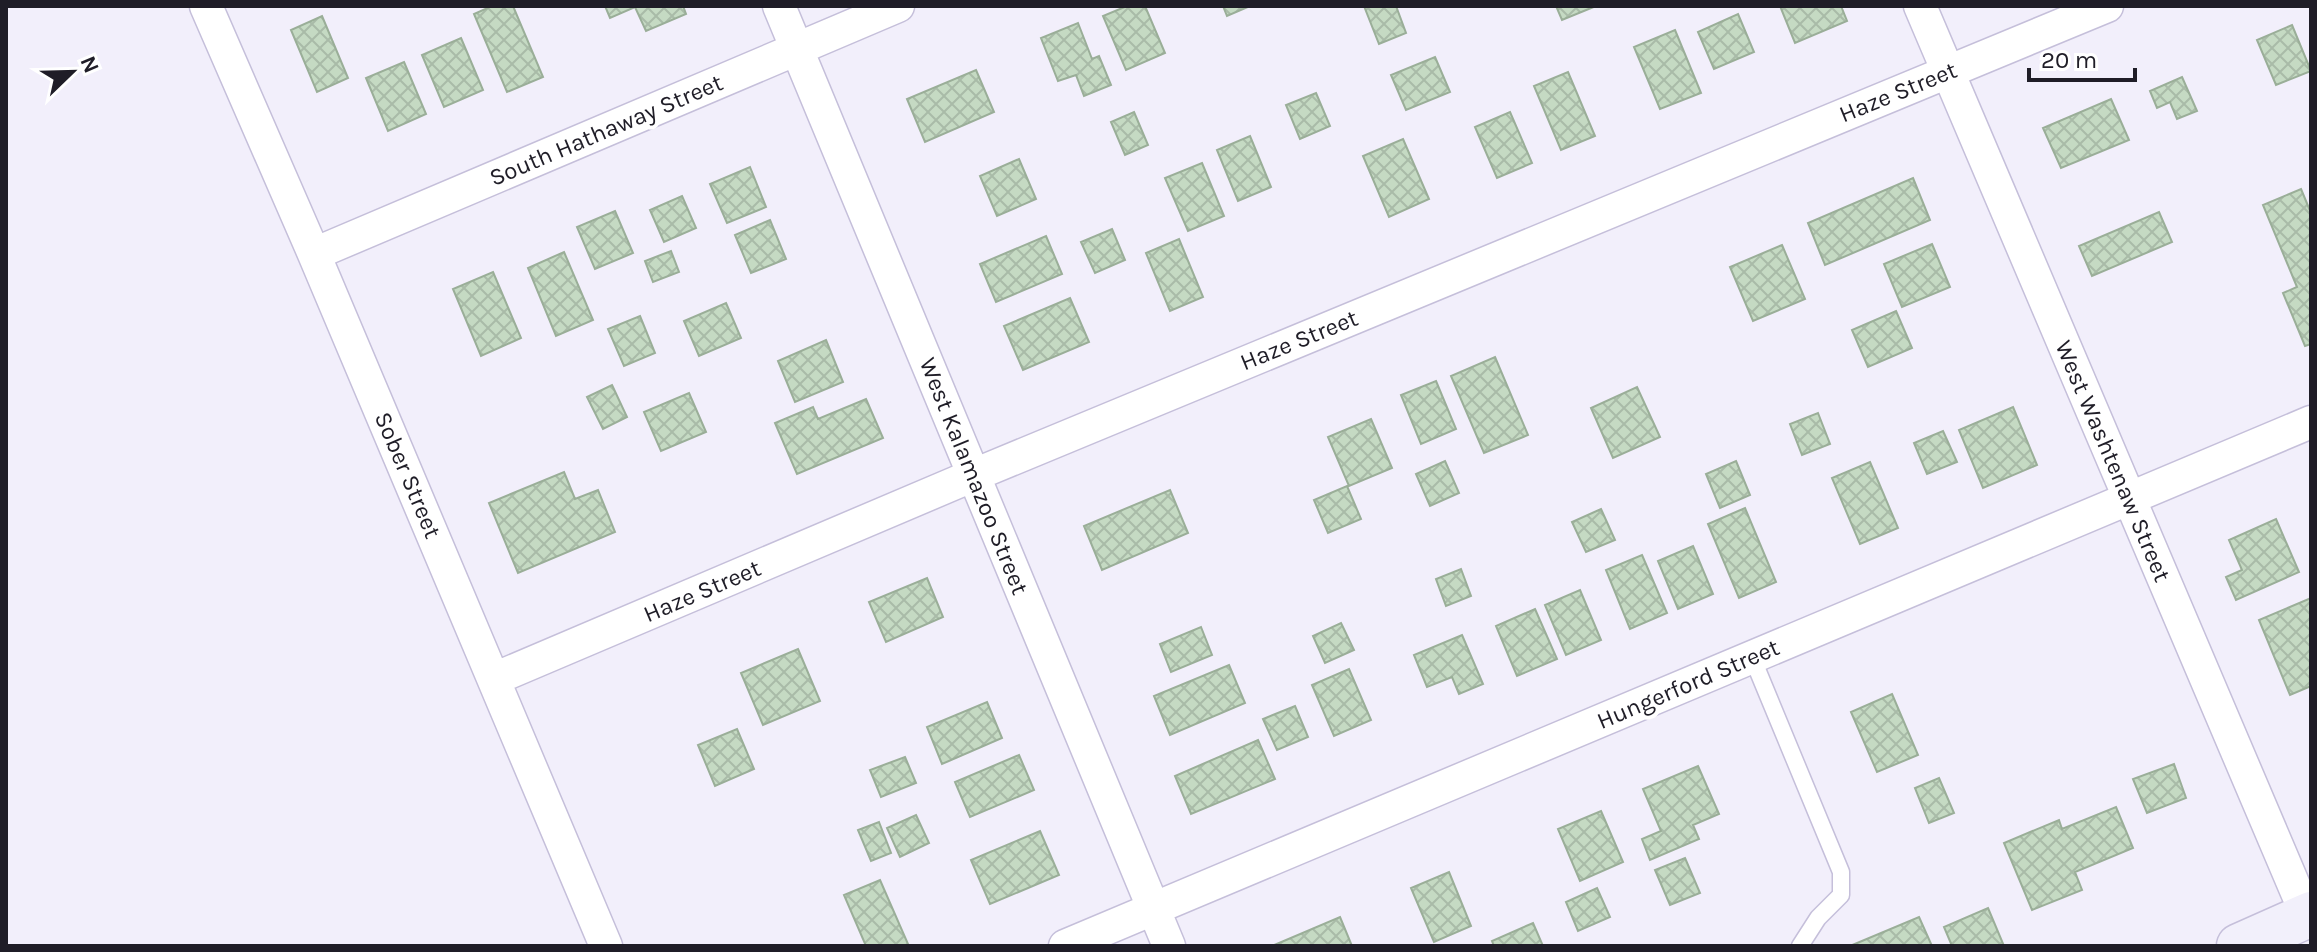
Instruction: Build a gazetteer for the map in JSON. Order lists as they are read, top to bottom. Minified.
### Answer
{"streets":{"street":["Haze Street","South Hathaway Street","West Washtenaw Street","Sober Street","West Kalamazoo Street","Hungerford Street"]},"crossings":[["Haze Street","West Washtenaw Street"],["Haze Street","Sober Street"],["Haze Street","West Kalamazoo Street"],["South Hathaway Street","Sober Street"],["South Hathaway Street","West Kalamazoo Street"],["West Washtenaw Street","Hungerford Street"],["West Kalamazoo Street","Hungerford Street"]],"scale_bar":"20 m","north":"top right"}
